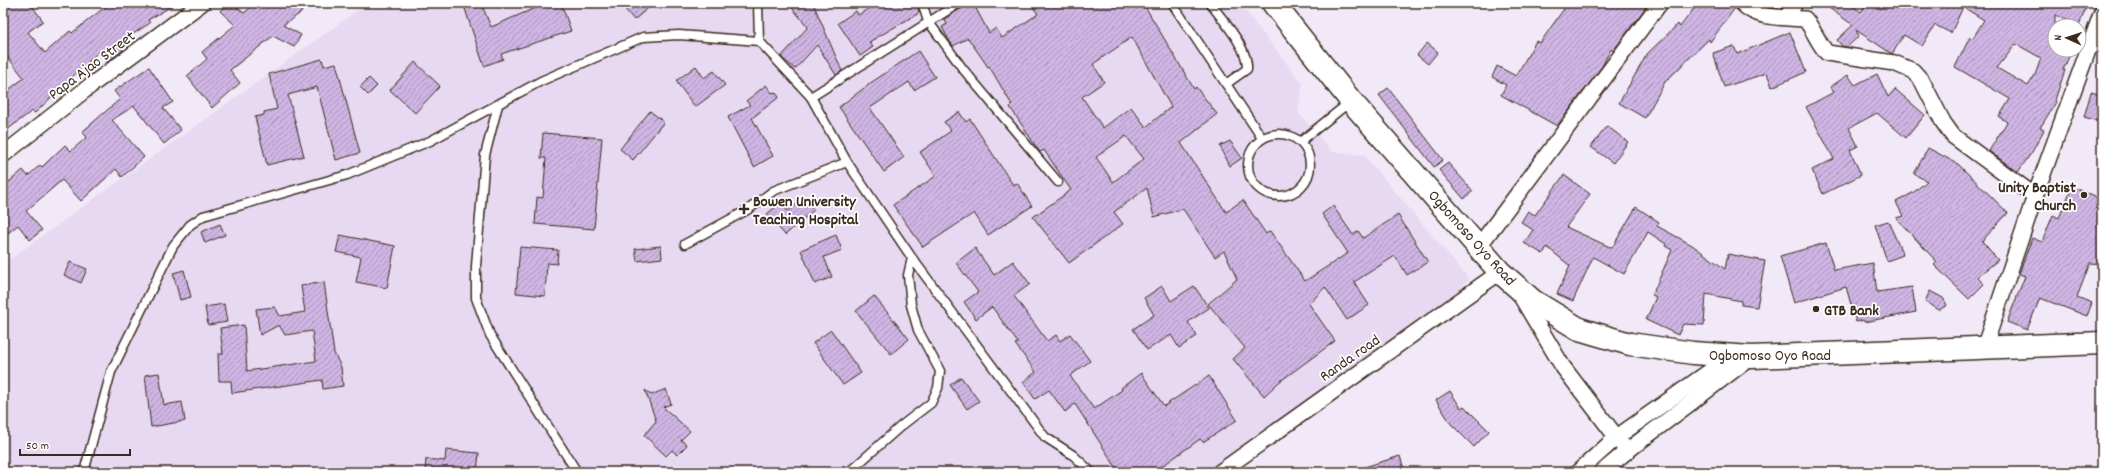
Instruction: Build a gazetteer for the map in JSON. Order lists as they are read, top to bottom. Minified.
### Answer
{"streets":{"highway":["Ogbomoso Oyo Road"],"street":["Papa Ajao Street","Randa road"]},"crossings":[["Ogbomoso Oyo Road","Randa road"]],"places":{"other":["Unity Baptist Church","GTB Bank"],"health":["Bowen University Teaching Hospital"]},"scale_bar":"50 m","north":"left"}
